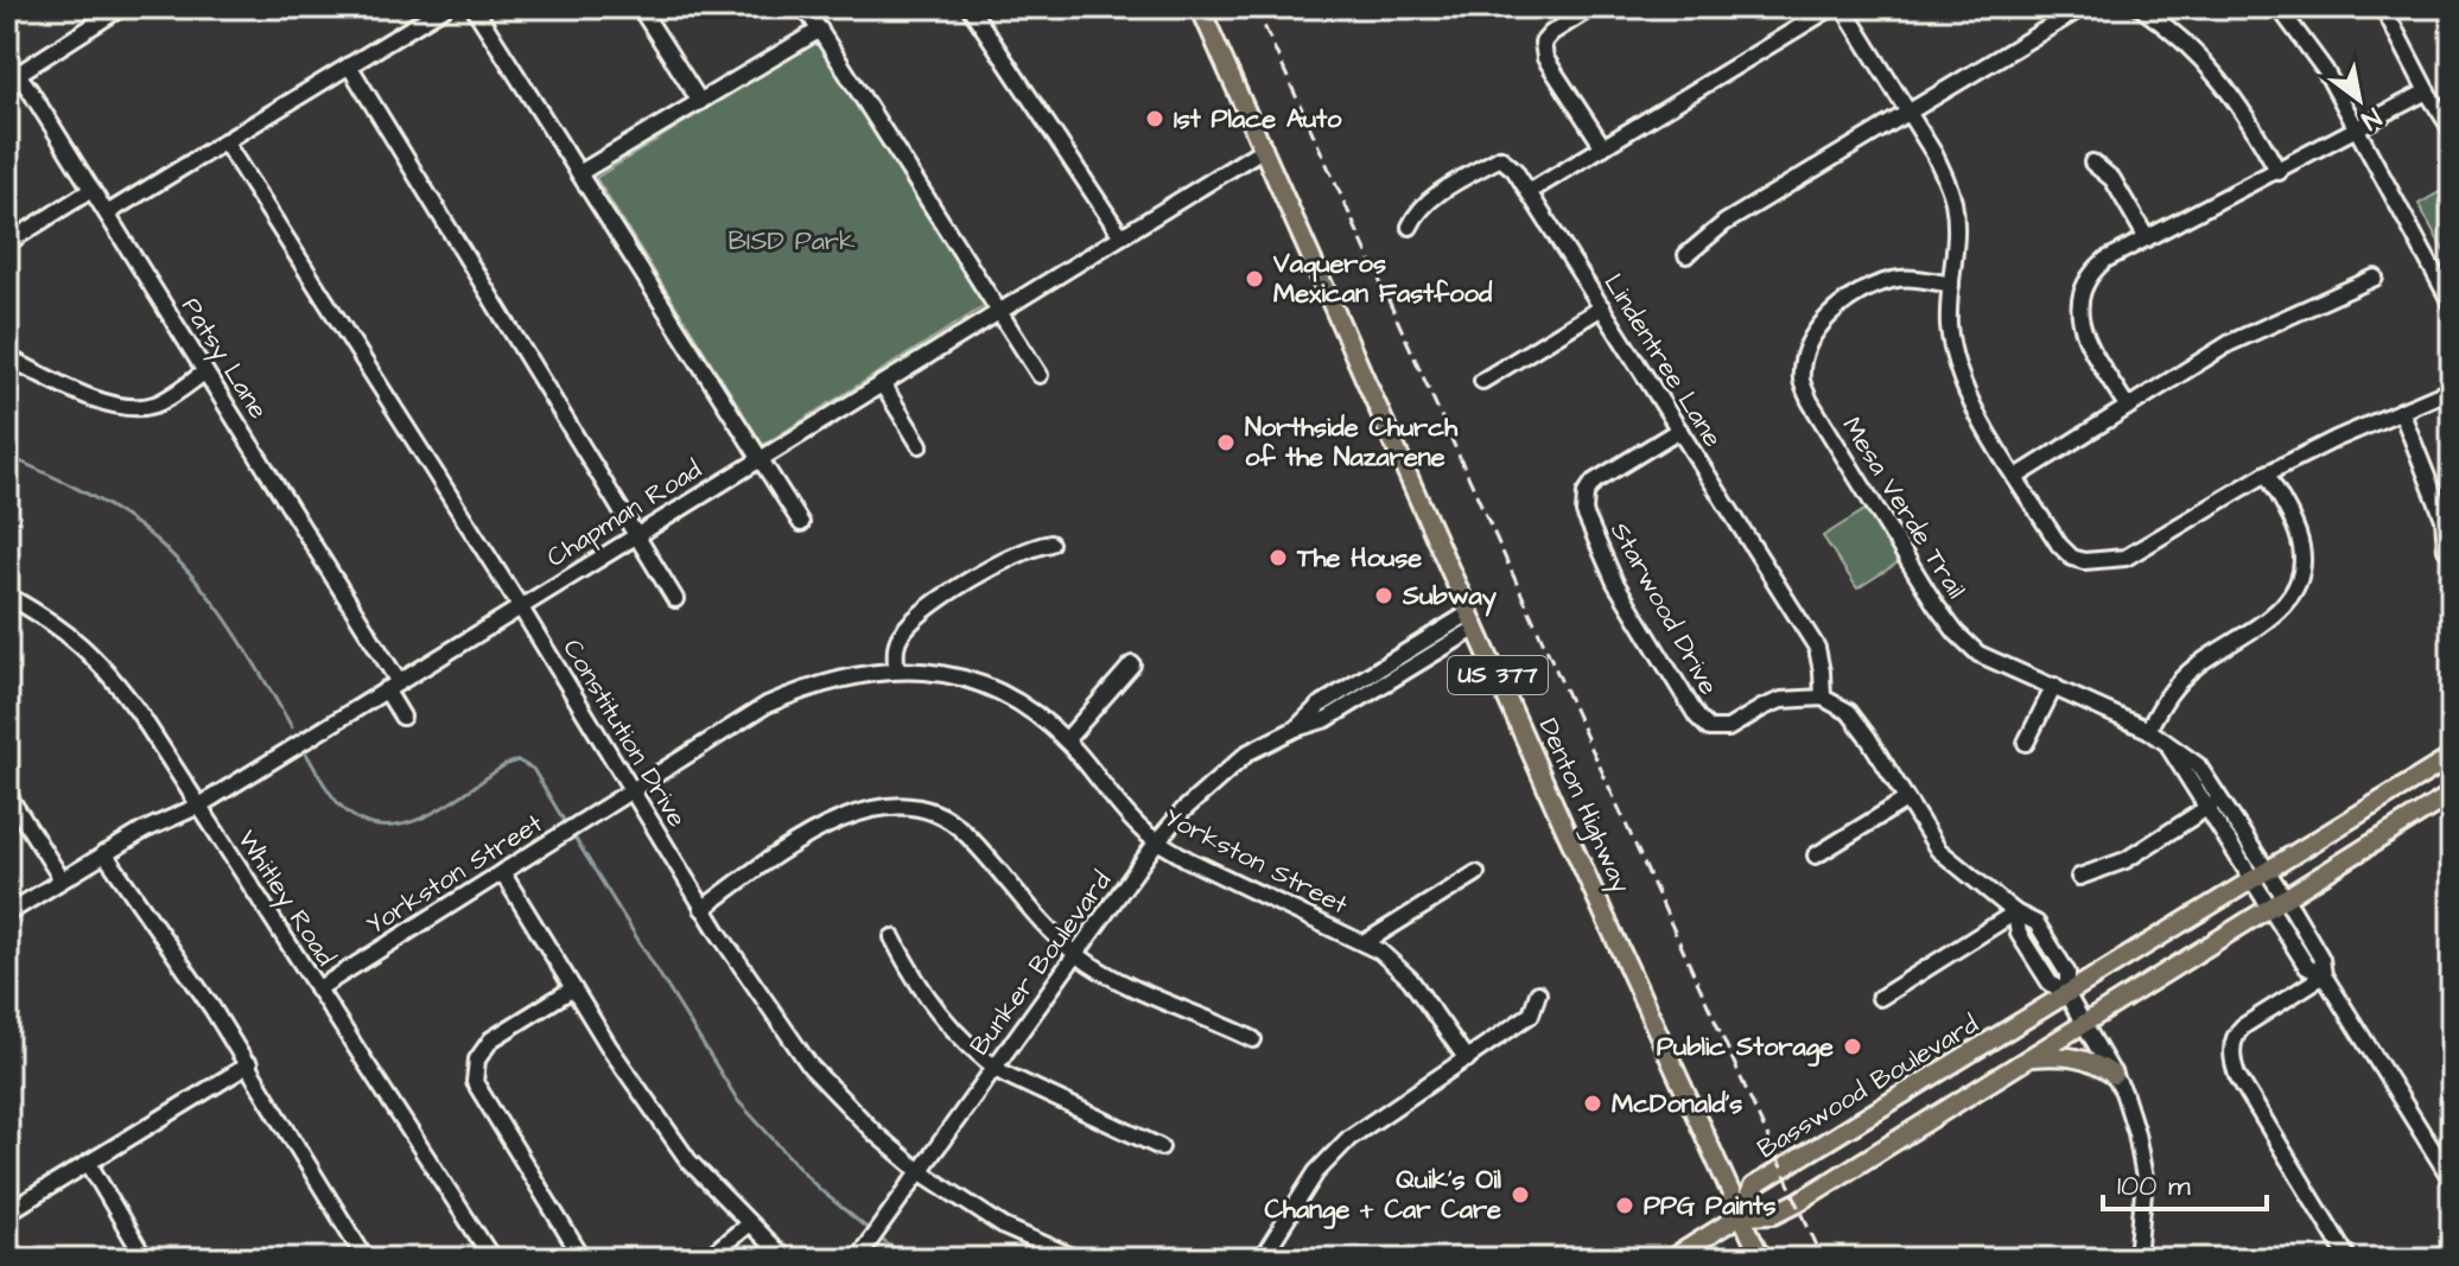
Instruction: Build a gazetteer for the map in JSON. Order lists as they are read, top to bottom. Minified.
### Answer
{"streets":{"main road":["US 377","Denton Highway","Basswood Boulevard"],"street":["Patsy Lane","Lindentree Lane","Mesa Verde Trail","Chapman Road","Starwood Drive","Constitution Drive","Yorkston Street","Whitley Road","Bunker Boulevard"]},"crossings":[["Patsy Lane","Chapman Road"],["Lindentree Lane","Starwood Drive"],["Mesa Verde Trail","Basswood Boulevard"],["Chapman Road","Constitution Drive"],["Chapman Road","Denton Highway"],["Chapman Road","Whitley Road"],["Constitution Drive","Yorkston Street"],["Constitution Drive","Bunker Boulevard"],["Denton Highway","Bunker Boulevard"],["Denton Highway","Basswood Boulevard"],["Yorkston Street","Whitley Road"],["Yorkston Street","Bunker Boulevard"]],"parks":["BISD Park"],"places":["1st Place Auto","Vaqueros Mexican Fastfood","Northside Church of the Nazarene","The House","Subway","Public Storage","McDonald's","Quik's Oil Change + Car Care","PPG Paints"],"scale_bar":"100 m","north":"bottom right"}
